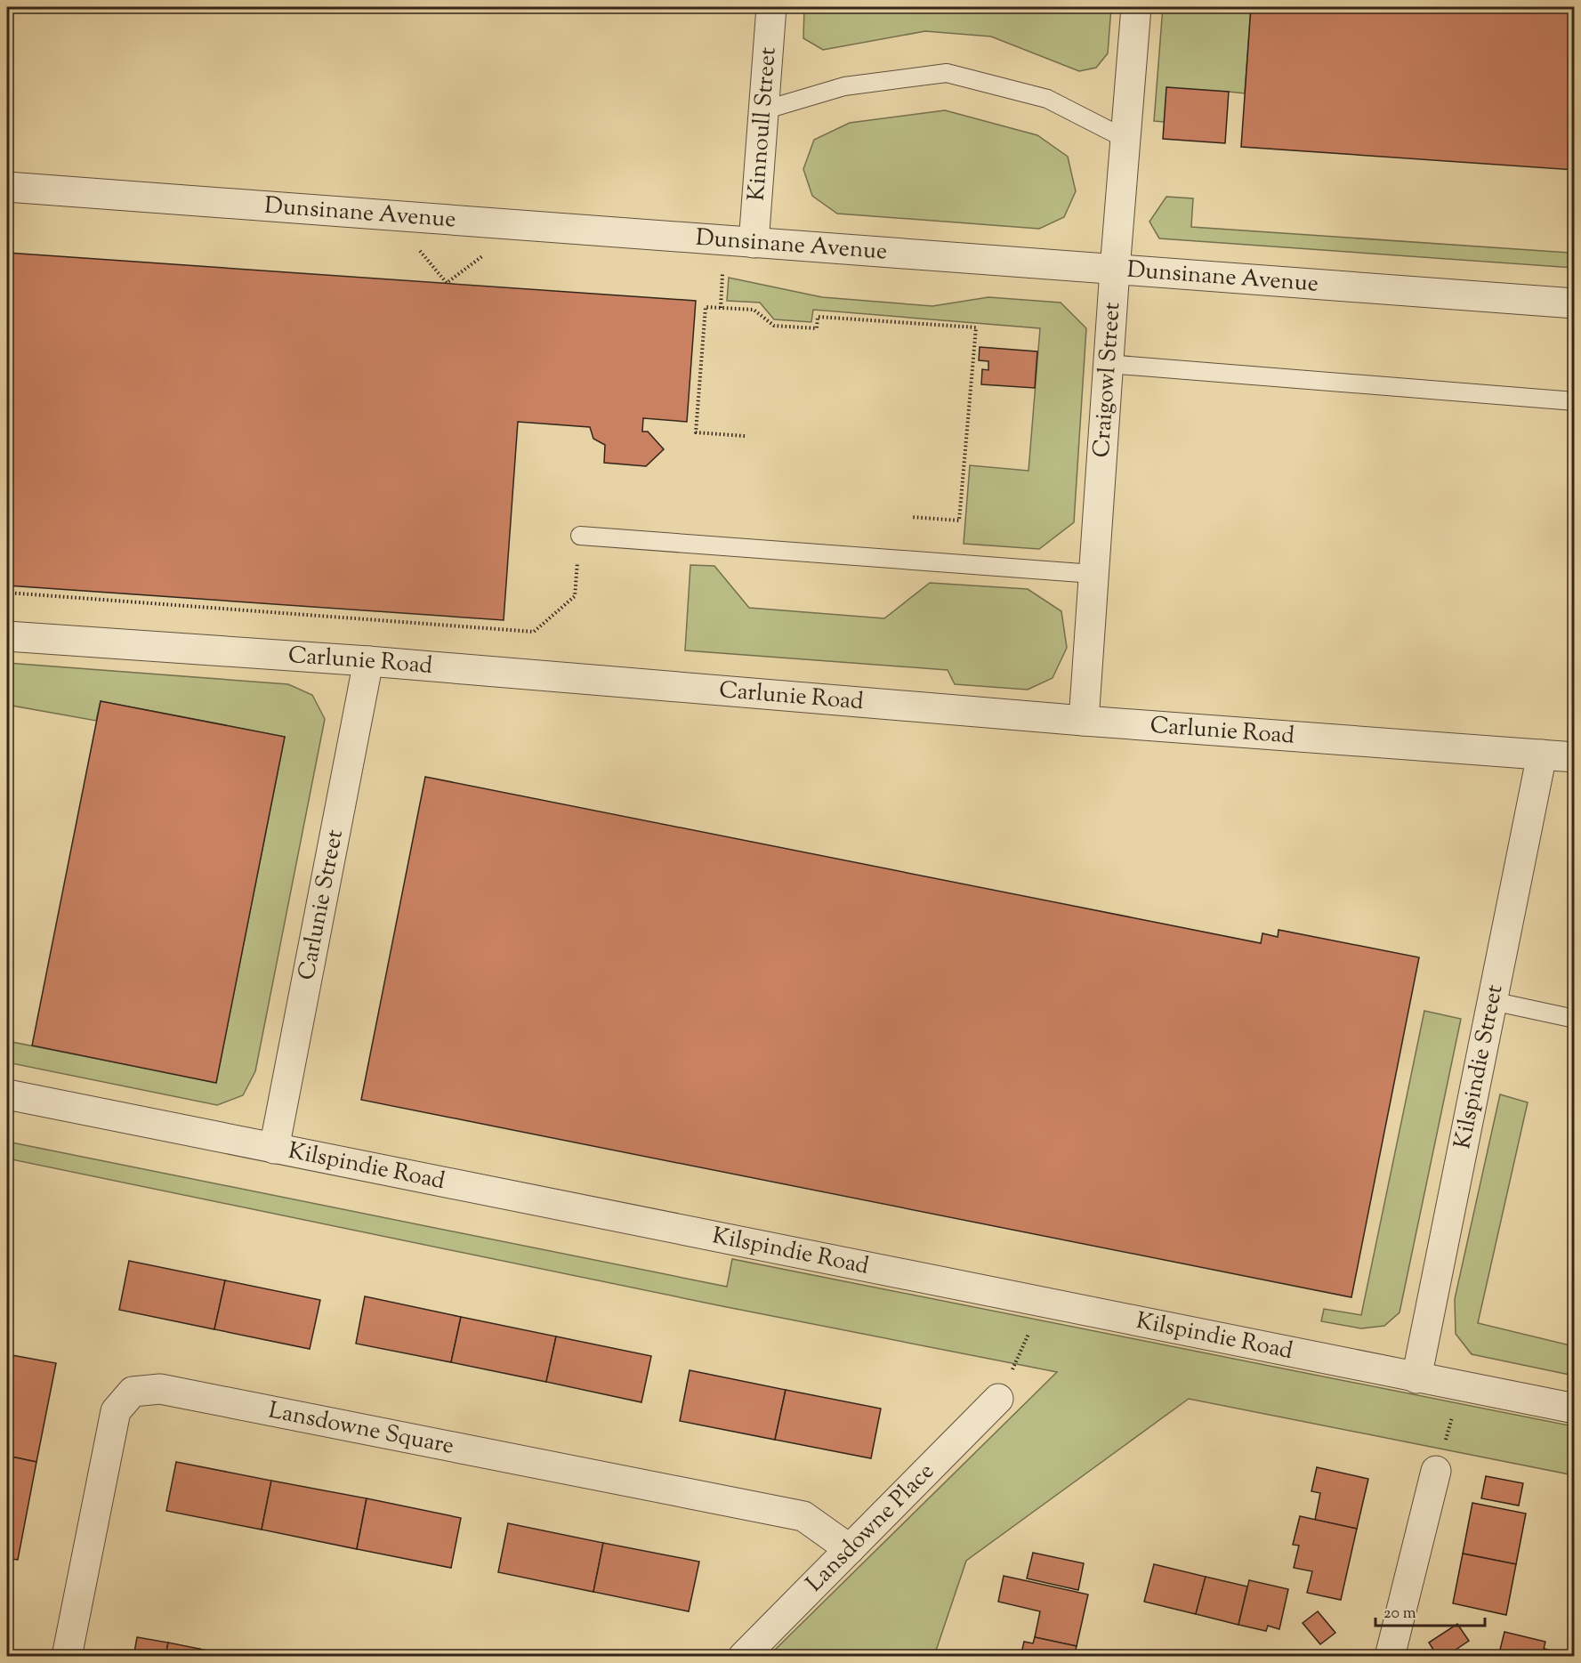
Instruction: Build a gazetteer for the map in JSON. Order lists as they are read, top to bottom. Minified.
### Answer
{"streets":{"street":["Kinnoull Street","Dunsinane Avenue","Craigowl Street","Carlunie Road","Carlunie Street","Kilspindie Street","Kilspindie Road","Lansdowne Square","Lansdowne Place"]},"crossings":[["Kinnoull Street","Dunsinane Avenue"],["Dunsinane Avenue","Craigowl Street"],["Craigowl Street","Carlunie Road"],["Carlunie Road","Carlunie Street"],["Carlunie Road","Kilspindie Street"],["Carlunie Street","Kilspindie Road"],["Kilspindie Street","Kilspindie Road"],["Lansdowne Square","Lansdowne Place"]],"scale_bar":"20 m"}
